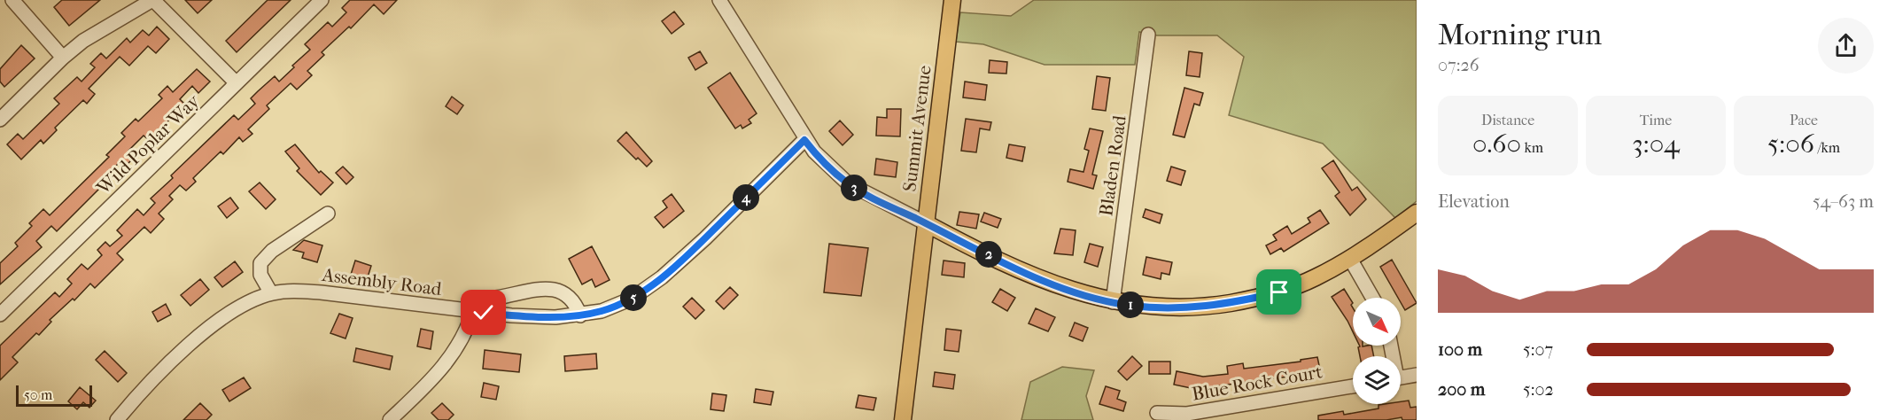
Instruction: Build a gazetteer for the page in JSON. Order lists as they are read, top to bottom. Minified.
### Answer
{"streets":{"main road":["Summit Avenue"],"street":["Wild Poplar Way","Bladen Road","Assembly Road","Blue Rock Court"]},"scale_bar":"50 m","north":"bottom right","page":{"heading":["Morning run","07:26"],"stats":[["Distance","0.60 km"],["Time","3:04"],["Pace","5:06 /km"]],"pins":["3","4","2","5","1"],"chart":["Elevation","54–63 m"],"list":[{"name":"100 m","note":"5:07"},{"name":"200 m","note":"5:02"}],"scale":"50 m"}}
